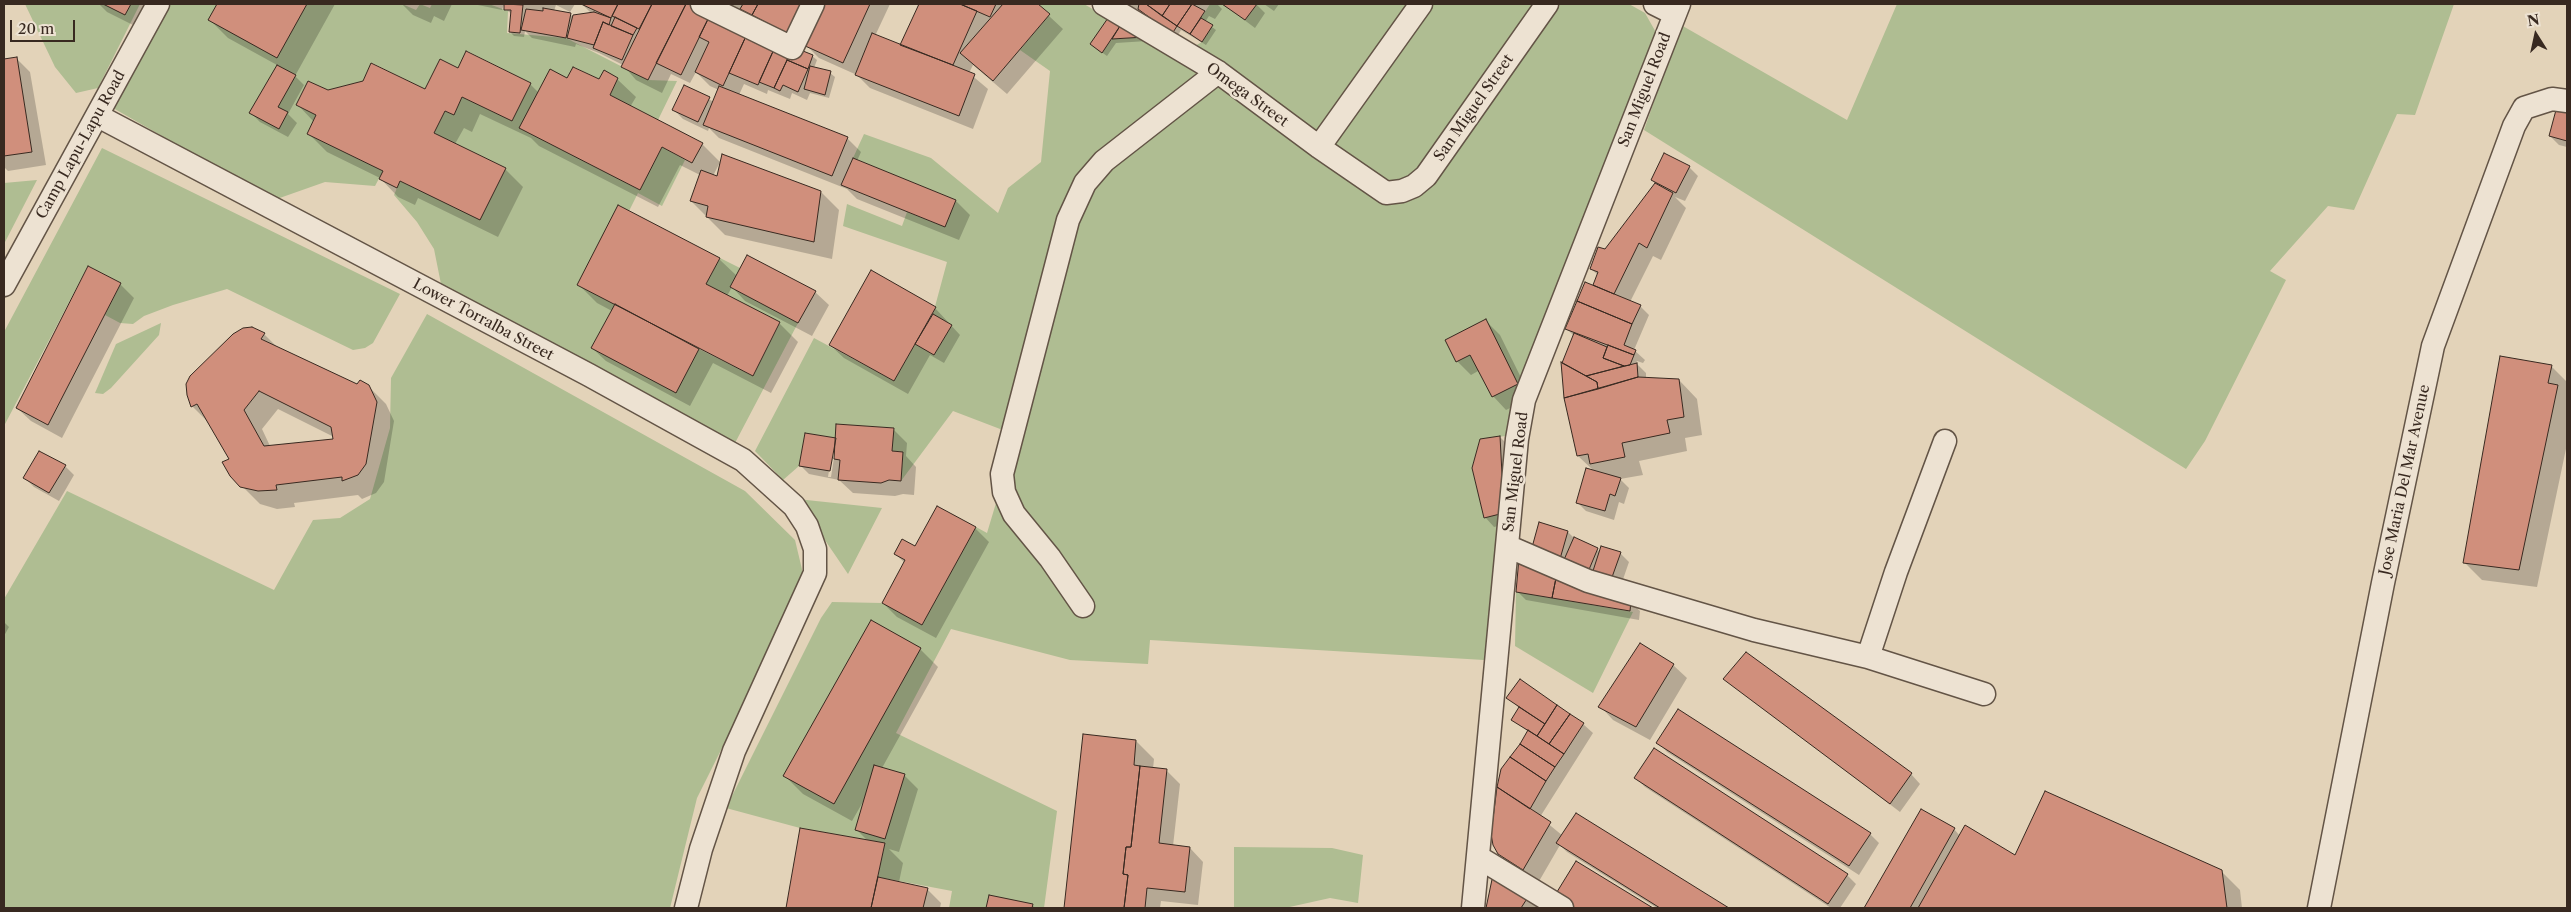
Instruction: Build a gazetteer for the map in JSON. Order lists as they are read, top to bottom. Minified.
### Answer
{"streets":{"street":["San Miguel Road","Omega Street","San Miguel Street","Camp Lapu-Lapu Road","Lower Torralba Street","Jose Maria Del Mar Avenue"]},"crossings":[["Omega Street","San Miguel Street"],["Camp Lapu-Lapu Road","Lower Torralba Street"]],"scale_bar":"20 m","north":"top"}
